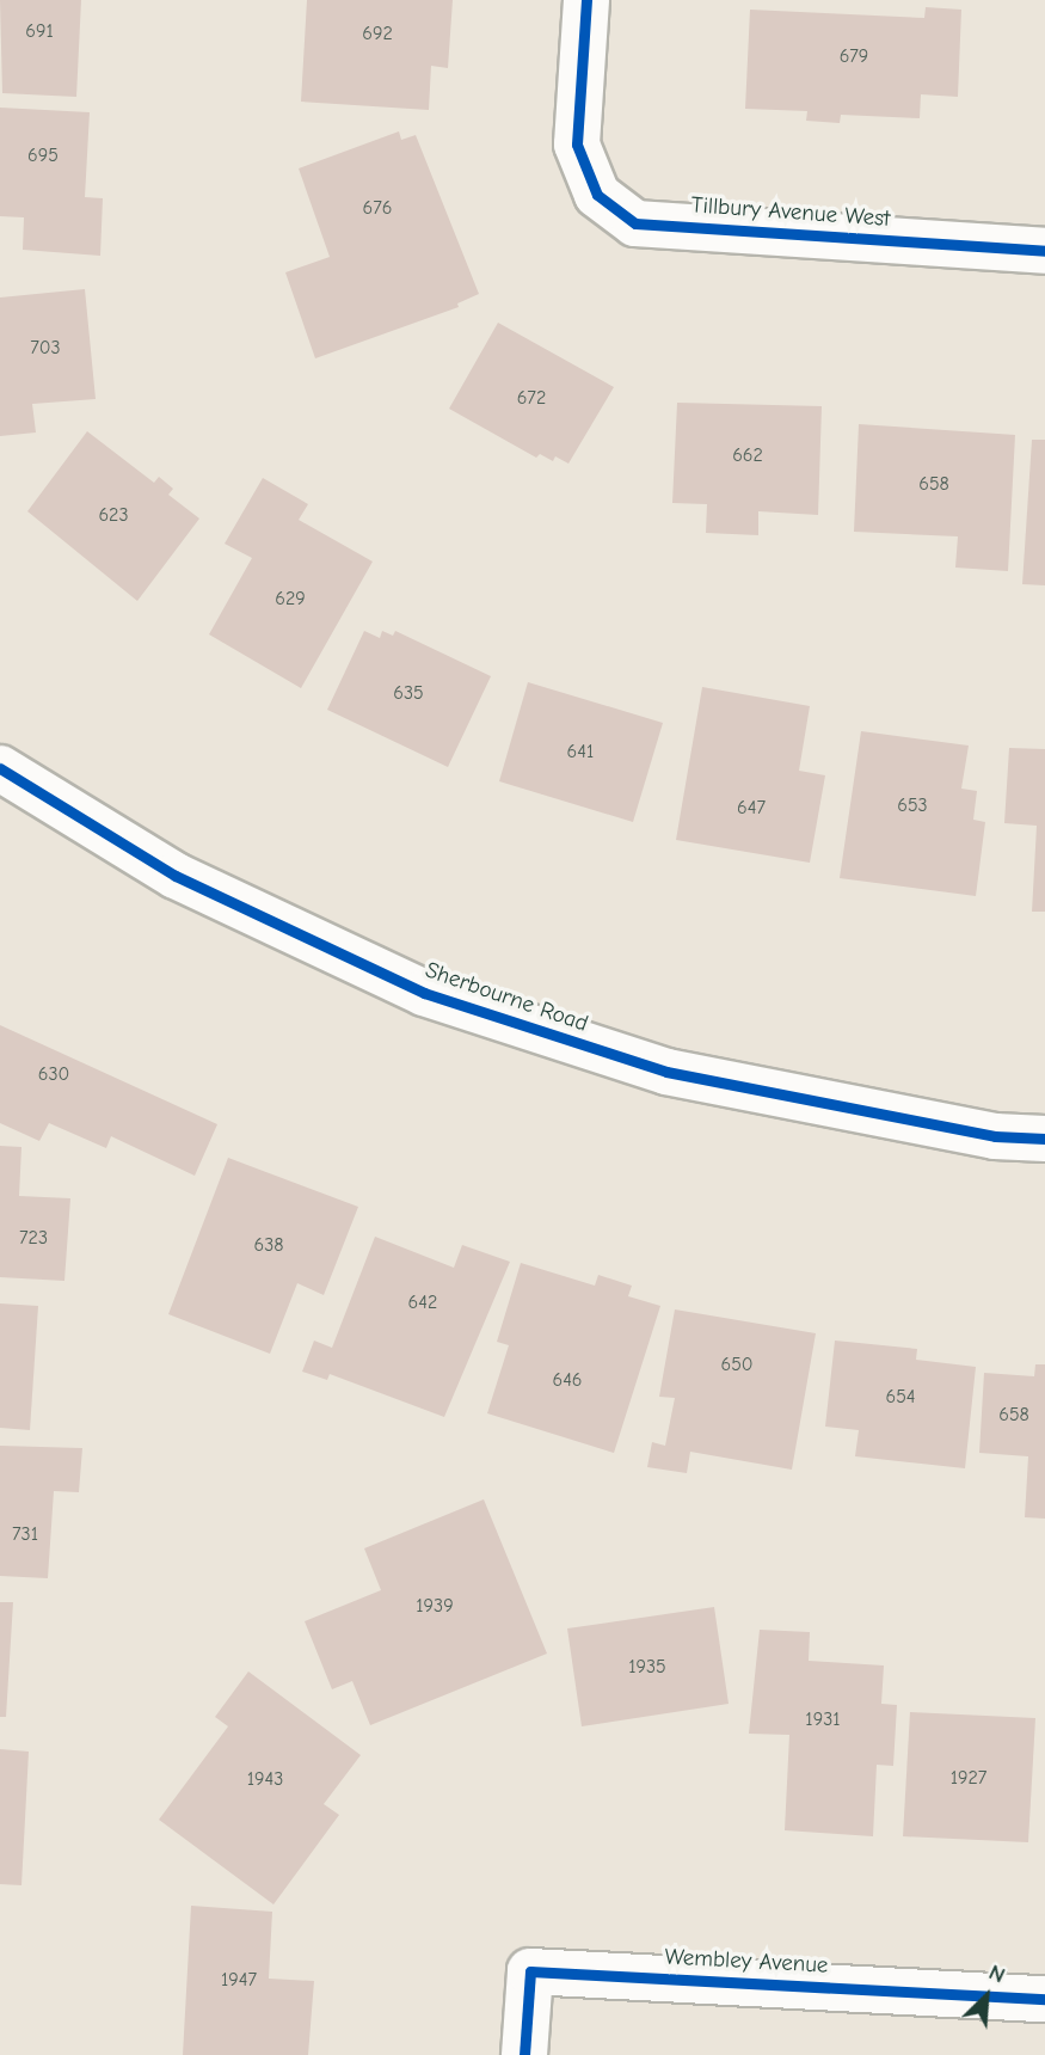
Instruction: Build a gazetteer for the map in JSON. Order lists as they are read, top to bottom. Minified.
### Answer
{"streets":{"street":["Tillbury Avenue West","Sherbourne Road","Wembley Avenue"]},"house_numbers":["691","692","679","695","676","703","672","662","658","623","629","635","641","653","647","630","723","638","642","650","646","654","658","731","1939","1935","1931","1927","1943","1947"],"north":"top right"}
